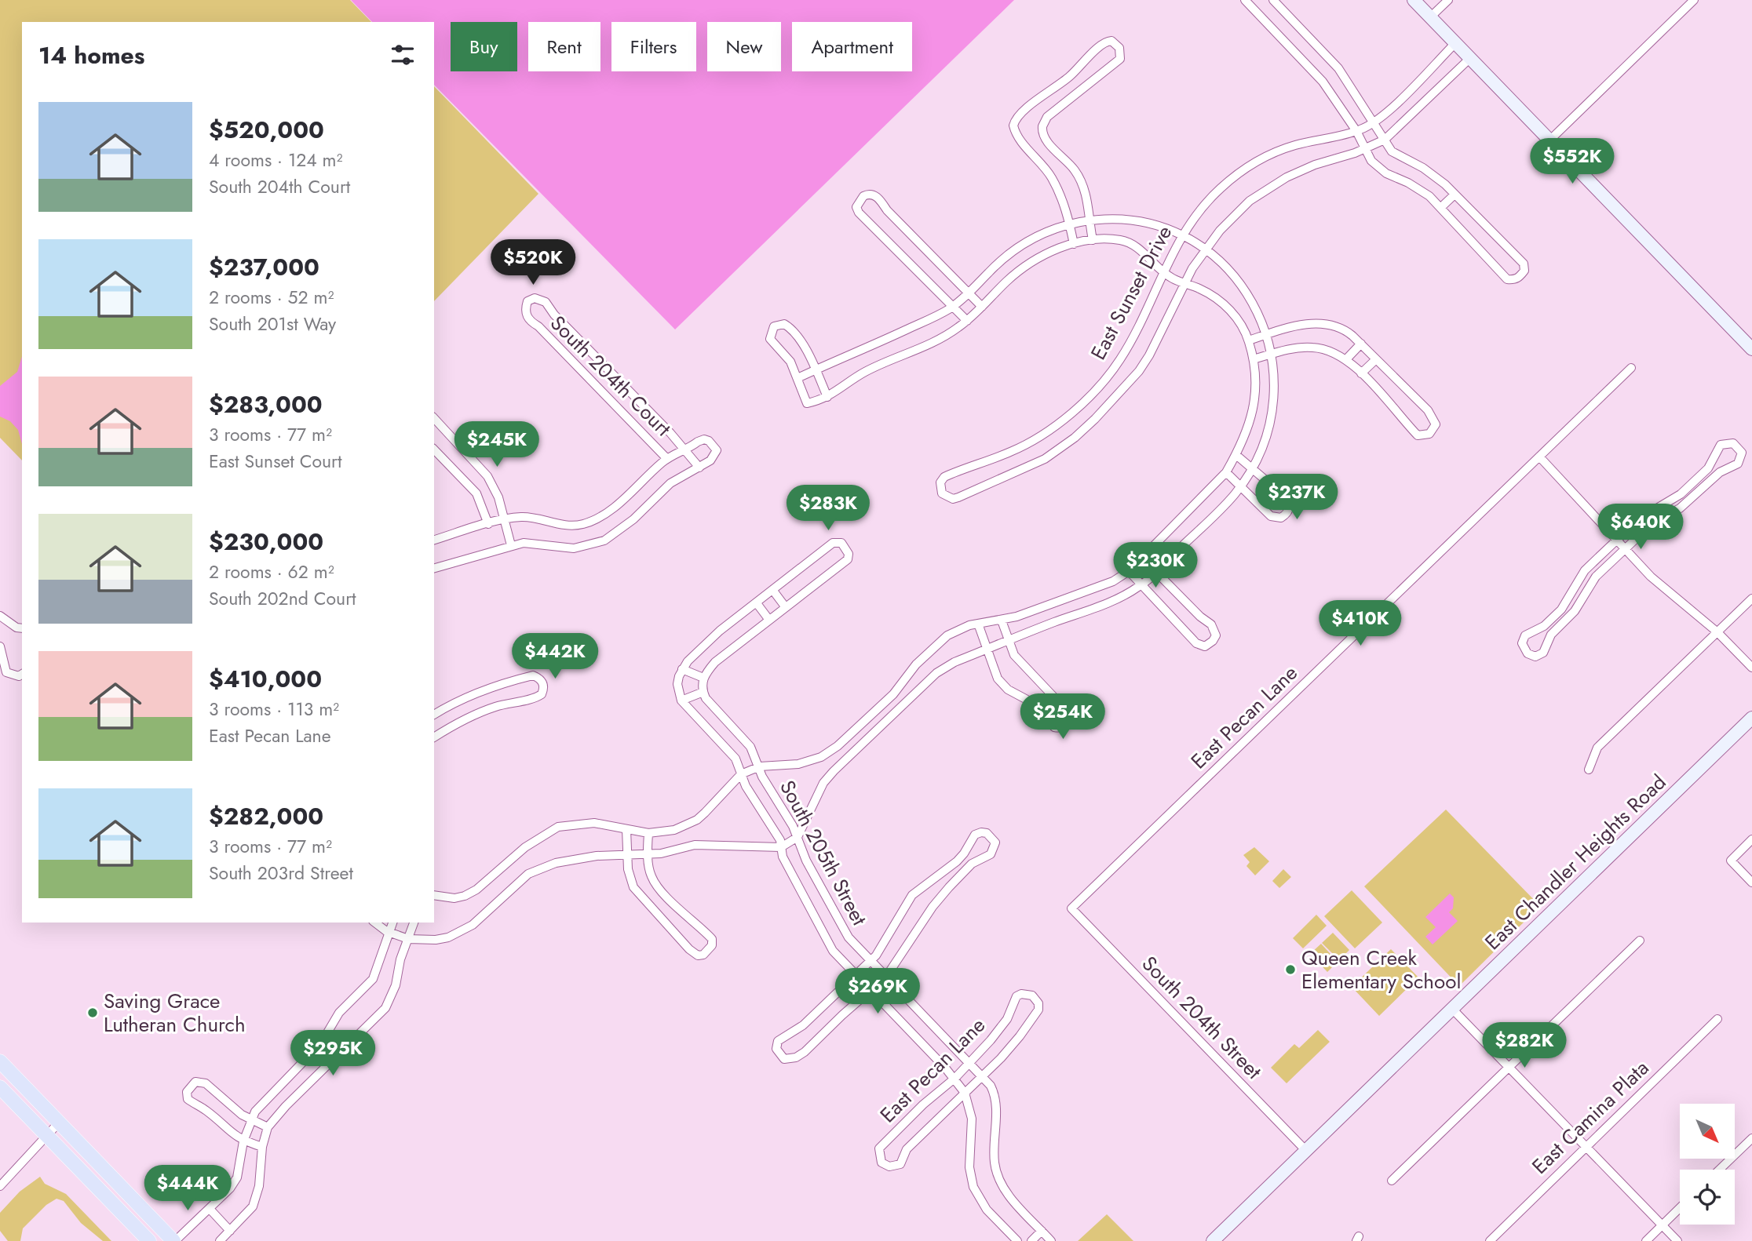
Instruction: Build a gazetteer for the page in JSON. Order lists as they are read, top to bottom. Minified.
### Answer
{"streets":{"main road":["East Chandler Heights Road"],"street":["East Sunset Drive","South 204th Court","East Pecan Lane","South 205th Street","South 204th Street","East Camina Plata"]},"crossings":[["East Pecan Lane","South 205th Street"],["East Pecan Lane","South 204th Street"],["East Chandler Heights Road","South 204th Street"]],"places":["Queen Creek Elementary School","Saving Grace Lutheran Church"],"north":"bottom right","page":{"chip":["Buy","Rent","Filters","New","Apartment"],"heading":"14 homes","list":[{"name":"$520,000","note":"4 rooms · 124 m² · South 204th Court"},{"name":"$237,000","note":"2 rooms · 52 m² · South 201st Way"},{"name":"$283,000","note":"3 rooms · 77 m² · East Sunset Court"},{"name":"$230,000","note":"2 rooms · 62 m² · South 202nd Court"},{"name":"$410,000","note":"3 rooms · 113 m² · East Pecan Lane"},{"name":"$282,000","note":"3 rooms · 77 m² · South 203rd Street"}],"price":["$552K","$520K","$245K","$237K","$283K","$640K","$230K","$410K","$442K","$254K","$269K","$282K","$295K","$444K"]}}
